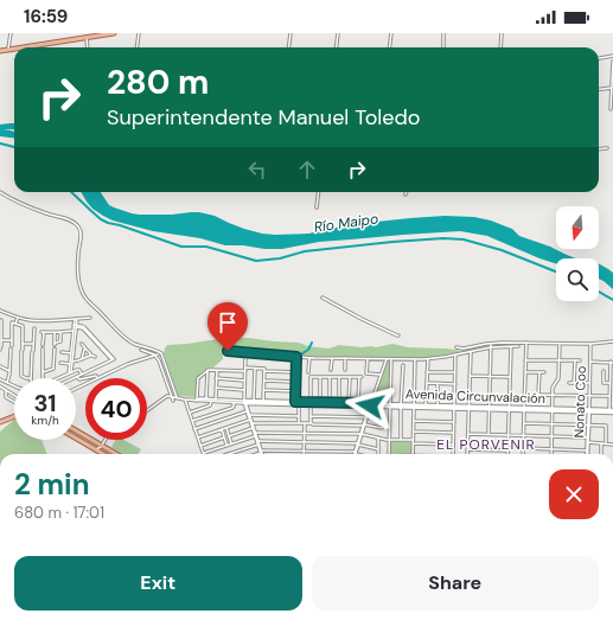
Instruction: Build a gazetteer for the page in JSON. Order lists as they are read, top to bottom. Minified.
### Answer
{"streets":{"street":["Avenida Circunvalación","Nonato Coo"]},"crossings":[["Avenida Circunvalación","Nonato Coo"]],"districts":["EL PORVENIR"],"water":["Río Maipo"],"north":"bottom","page":{"status":"16:59","turn":["280 m","Superintendente Manuel Toledo"],"speed":"31 km/h","limit":"40","heading":["2 min","680 m · 17:01"],"buttons":["Exit","Share"]}}
